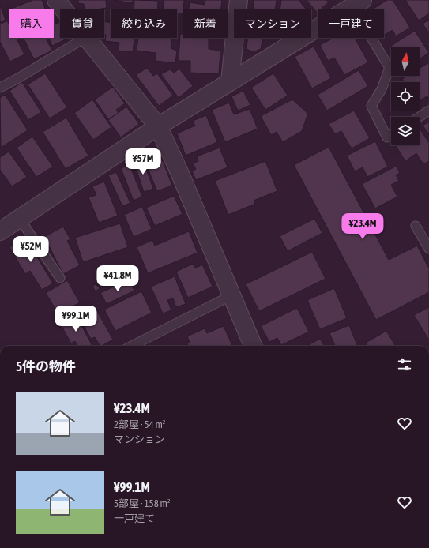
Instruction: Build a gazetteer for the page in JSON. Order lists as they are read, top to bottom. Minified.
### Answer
{"north":"top","page":{"chip":["購入","賃貸","絞り込み","新着","マンション","一戸建て"],"price":["¥57M","¥23.4M","¥52M","¥41.8M","¥99.1M"],"heading":"5件の物件","list":[{"name":"¥23.4M","note":"2部屋 · 54 m² · マンション"},{"name":"¥99.1M","note":"5部屋 · 158 m² · 一戸建て"}]}}
